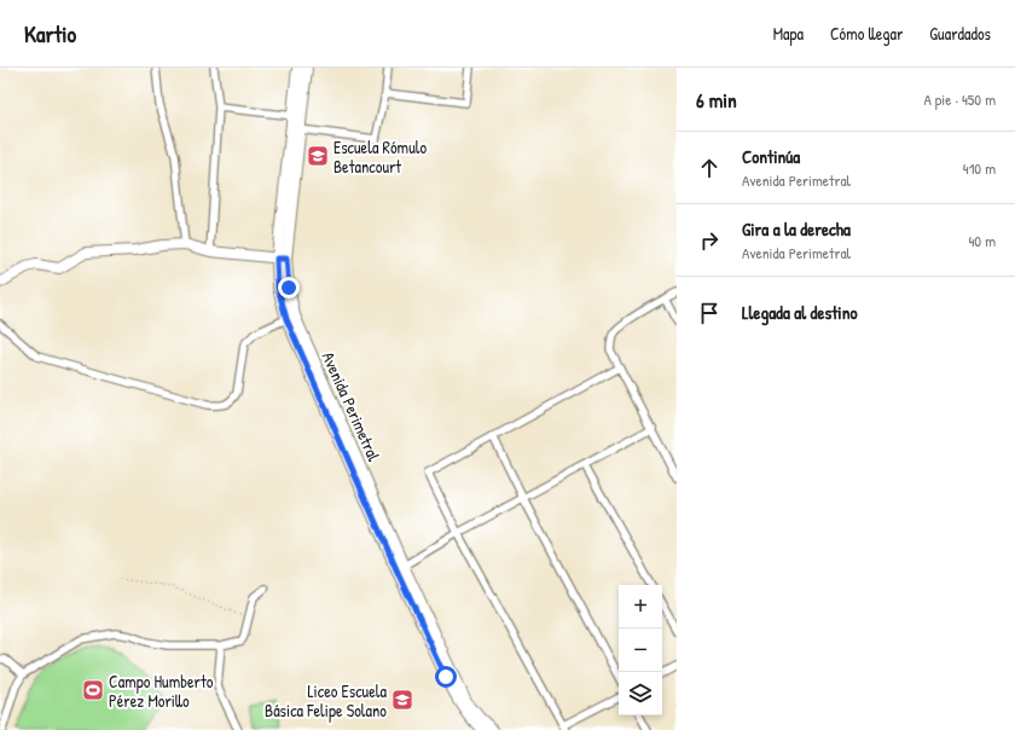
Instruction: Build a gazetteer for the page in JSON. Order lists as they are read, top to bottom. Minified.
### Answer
{"streets":{"main road":["Avenida Perimetral"]},"places":{"school or university":["Escuela Rómulo Betancourt","Liceo Escuela Básica Felipe Solano"],"sports":["Campo Humberto Pérez Morillo"]},"page":{"header":"Kartio","nav":["Mapa","Cómo llegar","Guardados"],"heading":["6 min","A pie · 450 m"],"list":[["Continúa","Avenida Perimetral","410 m"],["Gira a la derecha","Avenida Perimetral","40 m"],"Llegada al destino"],"map_buttons":["+","−"]}}
